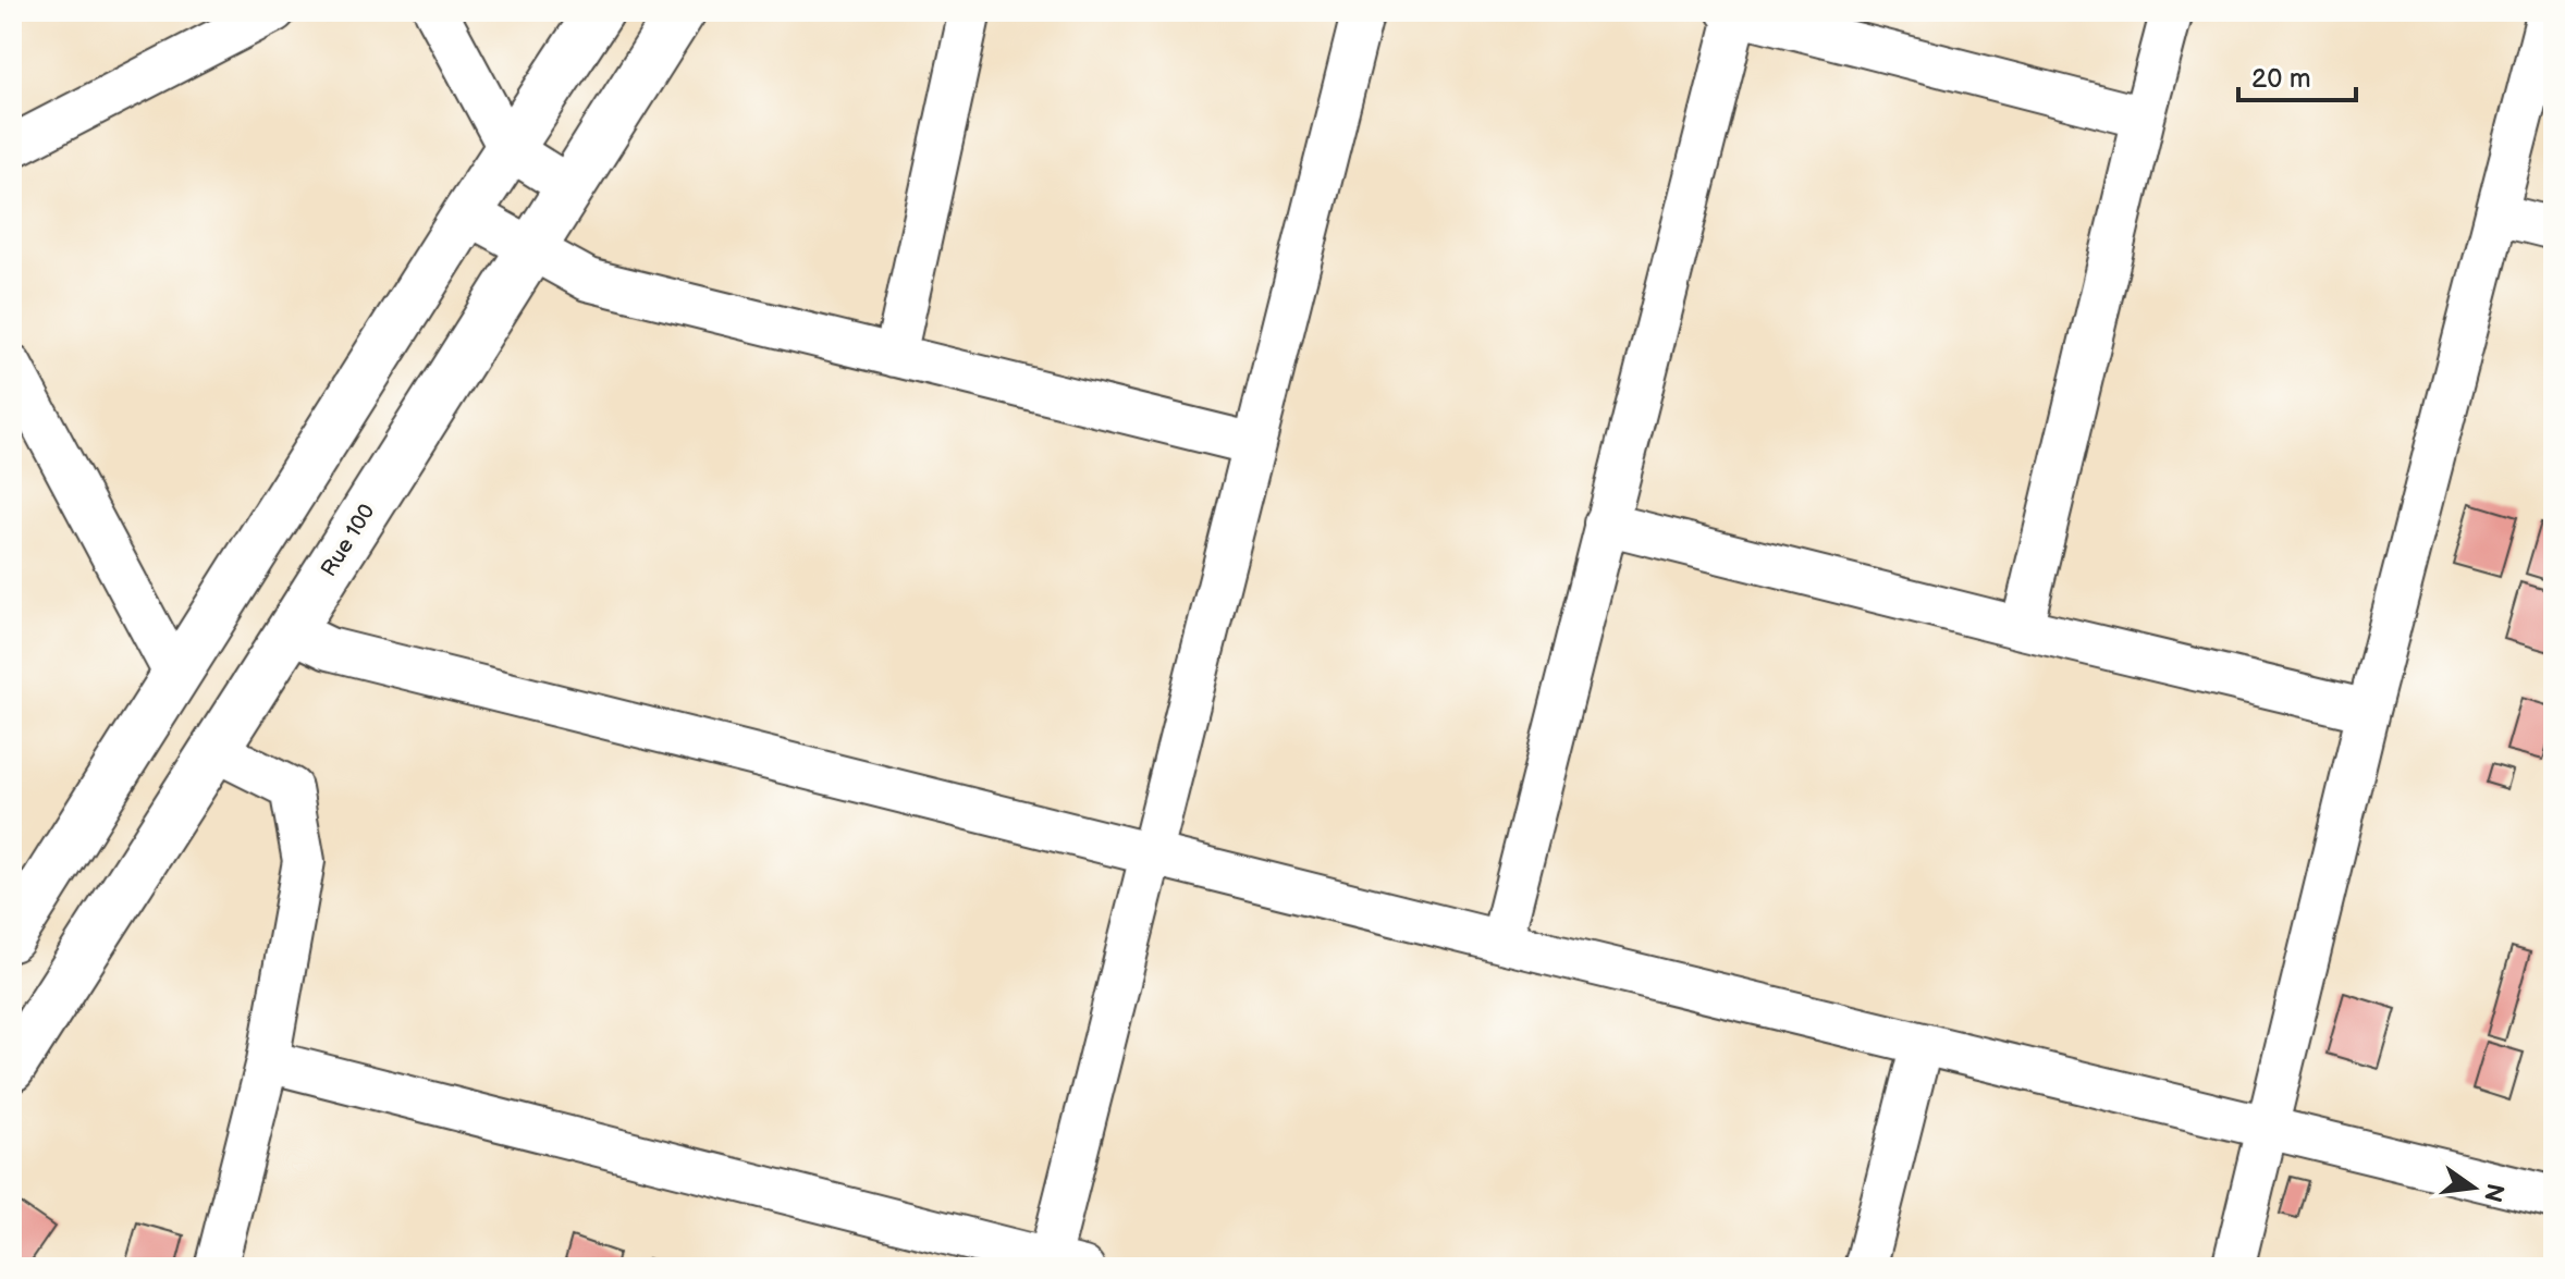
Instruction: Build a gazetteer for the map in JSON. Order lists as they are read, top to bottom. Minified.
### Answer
{"streets":{"street":["Rue 100"]},"scale_bar":"20 m","north":"right"}
